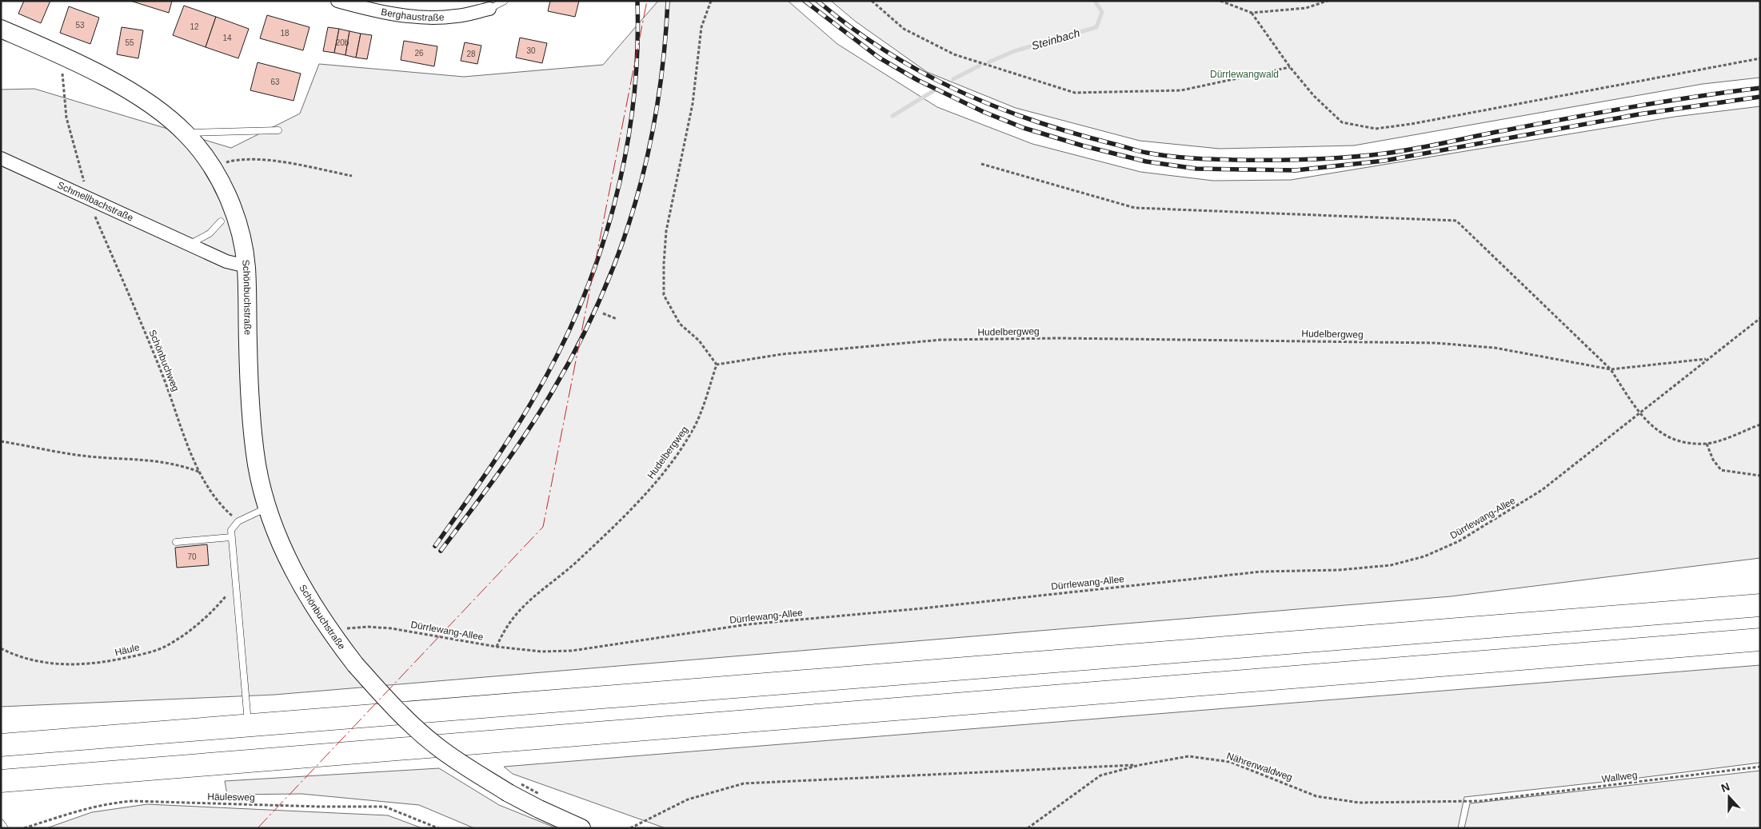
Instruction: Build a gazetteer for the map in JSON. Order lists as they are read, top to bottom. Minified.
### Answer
{"streets":{"main road":["Schönbuchstraße"],"street":["Berghaustraße","Schmellbachstraße"],"path":["Hudelbergweg","Schönbuchweg","Dürrlewang-Allee","Häule","Nährenwaldweg","Wallweg","Häulesweg"]},"crossings":[["Schmellbachstraße","Schönbuchstraße"],["Schmellbachstraße","Schönbuchweg"],["Hudelbergweg","Dürrlewang-Allee"],["Nährenwaldweg","Wallweg"]],"water":["Steinbach"],"parks":["Dürrlewangwald"],"house_numbers":["53","12","18","14","55","20b","30","26","28","63","70"],"north":"top"}
